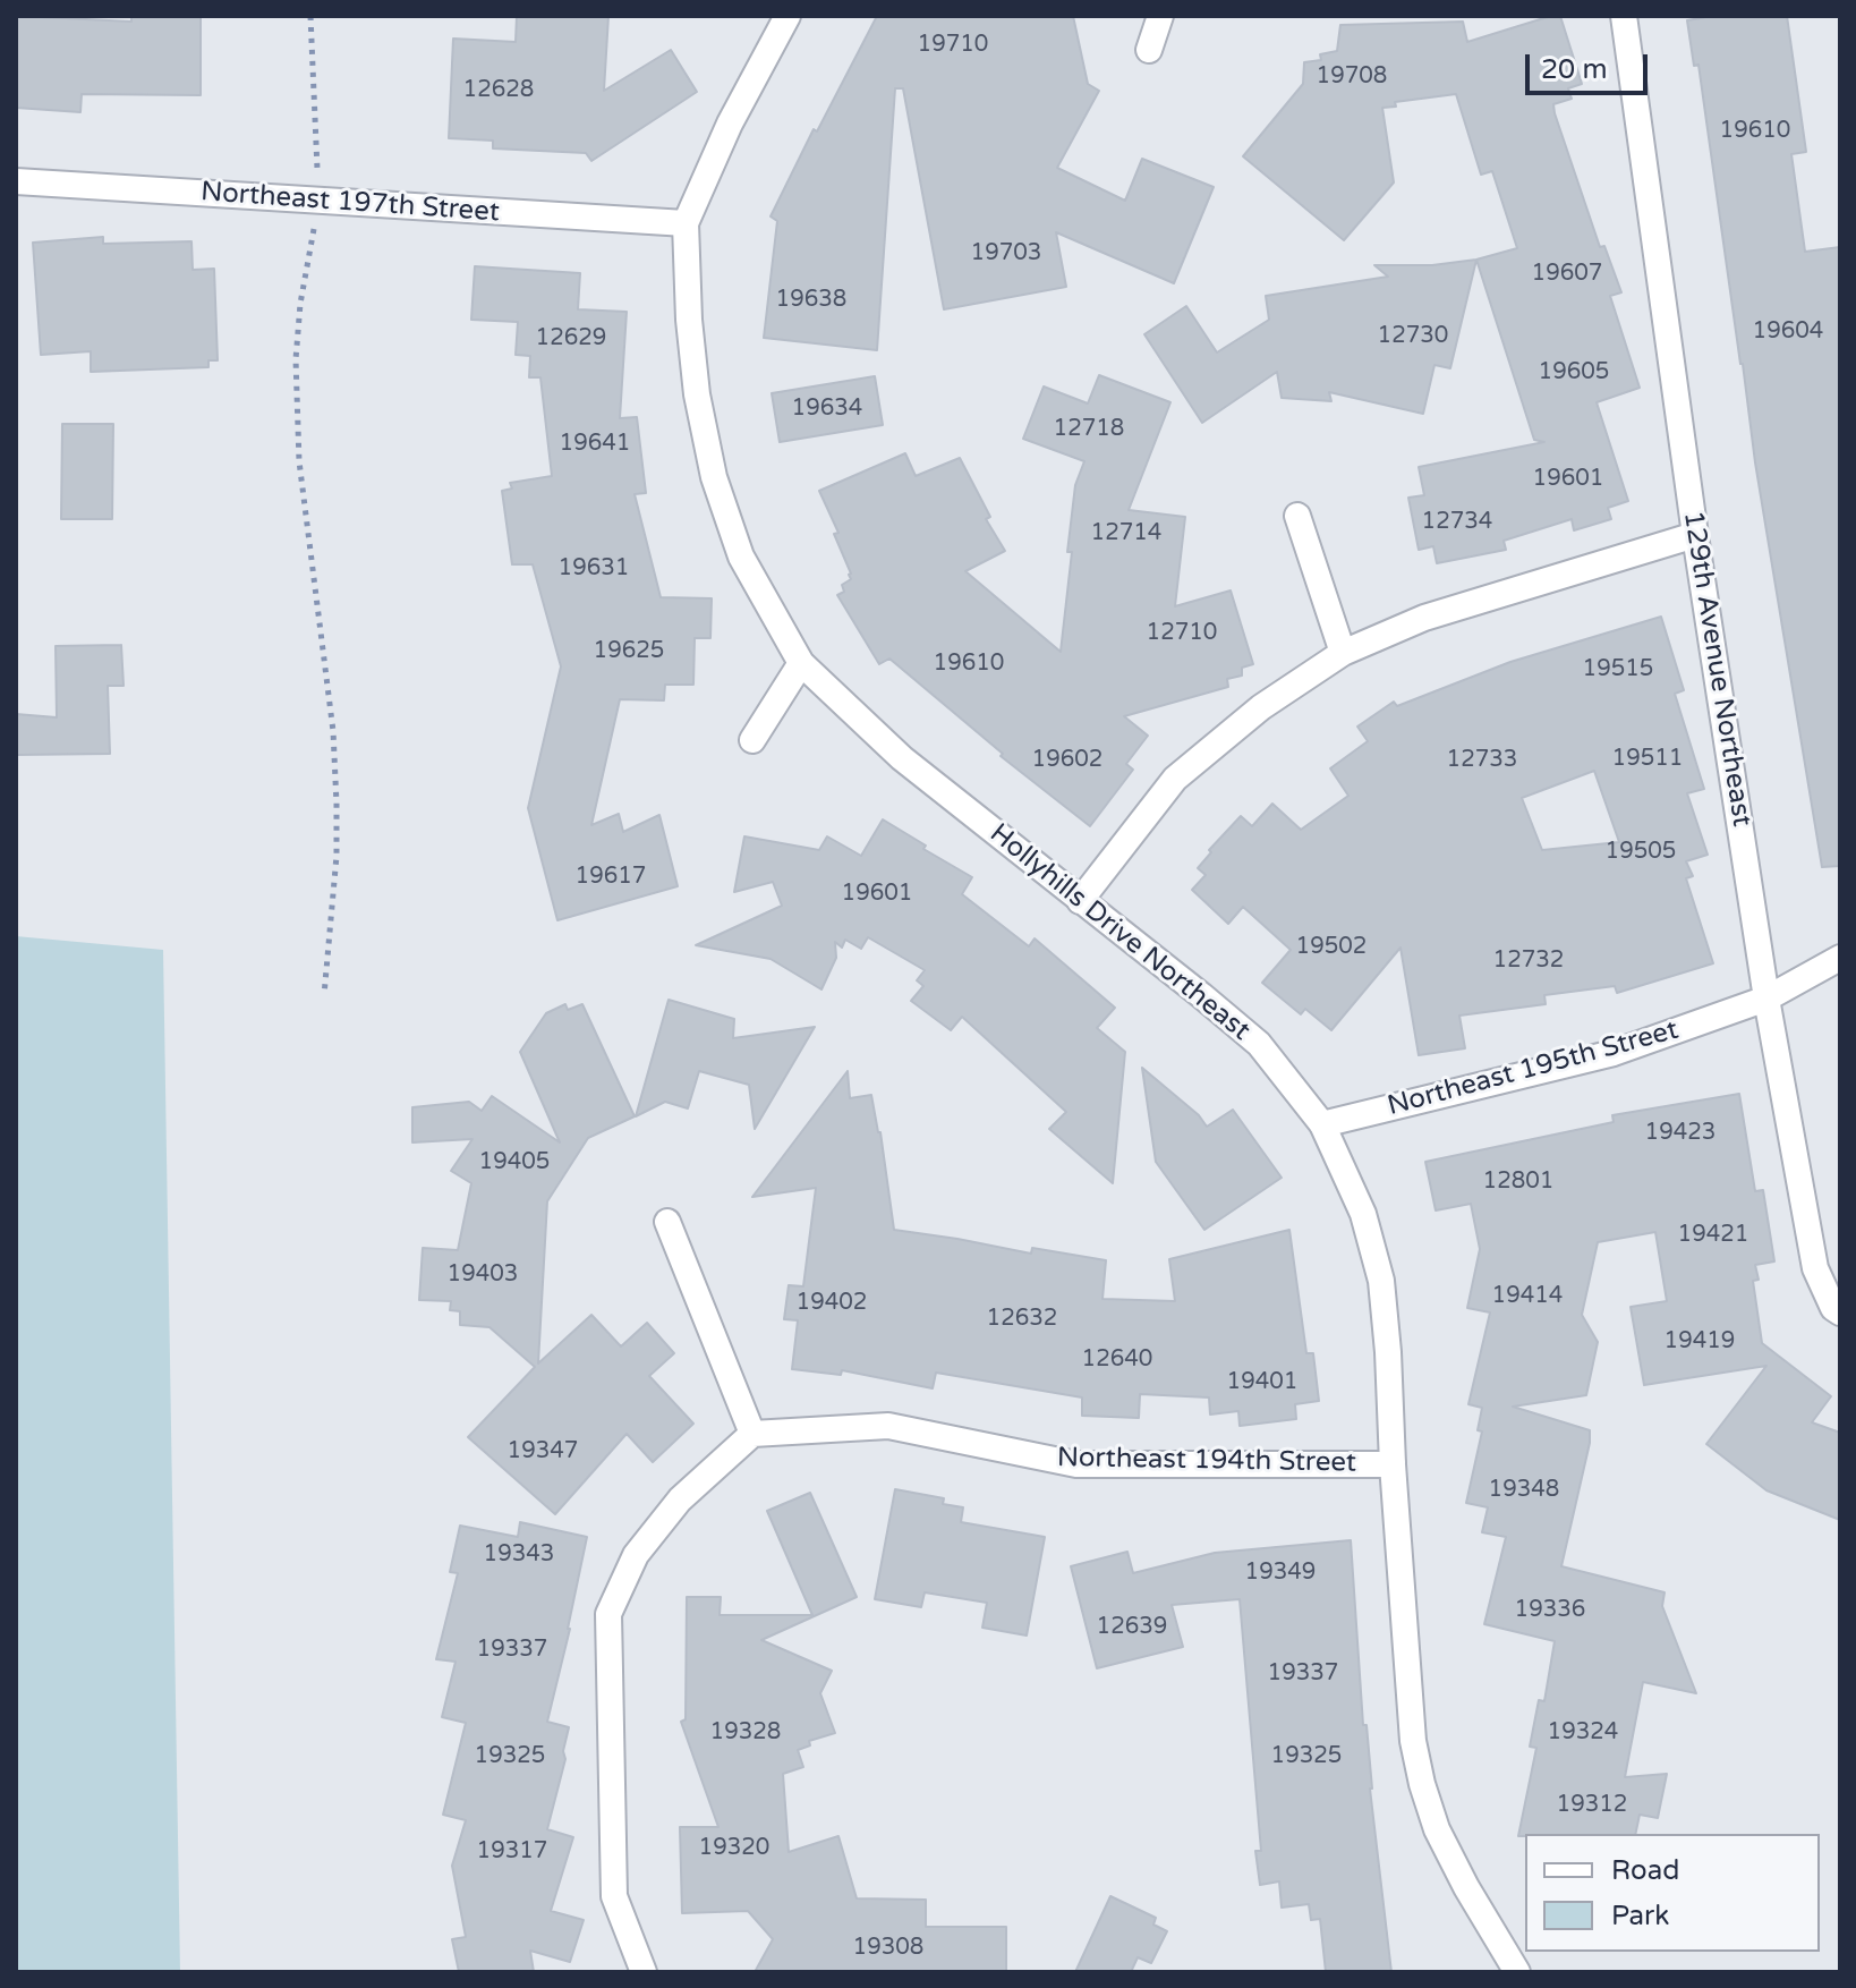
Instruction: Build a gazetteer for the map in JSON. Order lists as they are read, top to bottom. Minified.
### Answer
{"streets":{"street":["Northeast 197th Street","129th Avenue Northeast","Hollyhills Drive Northeast","Northeast 195th Street","Northeast 194th Street"]},"crossings":[["Northeast 197th Street","Hollyhills Drive Northeast"],["129th Avenue Northeast","Northeast 195th Street"],["Hollyhills Drive Northeast","Northeast 195th Street"],["Hollyhills Drive Northeast","Northeast 194th Street"]],"house_numbers":["19710","19708","12628","19610","19703","19607","19638","19604","12730","12629","19605","19634","12718","19641","19601","12734","12714","19631","12710","19625","19610","19515","19511","19602","12733","19505","19617","19601","19502","12732","19423","19405","12801","19421","19403","19414","19402","12632","19419","12640","19401","19347","19348","19343","19349","19336","12639","19337","19337","19328","19324","19325","19325","19312","19320","19317","19308"],"legend":["Road","Park"],"scale_bar":"20 m"}
